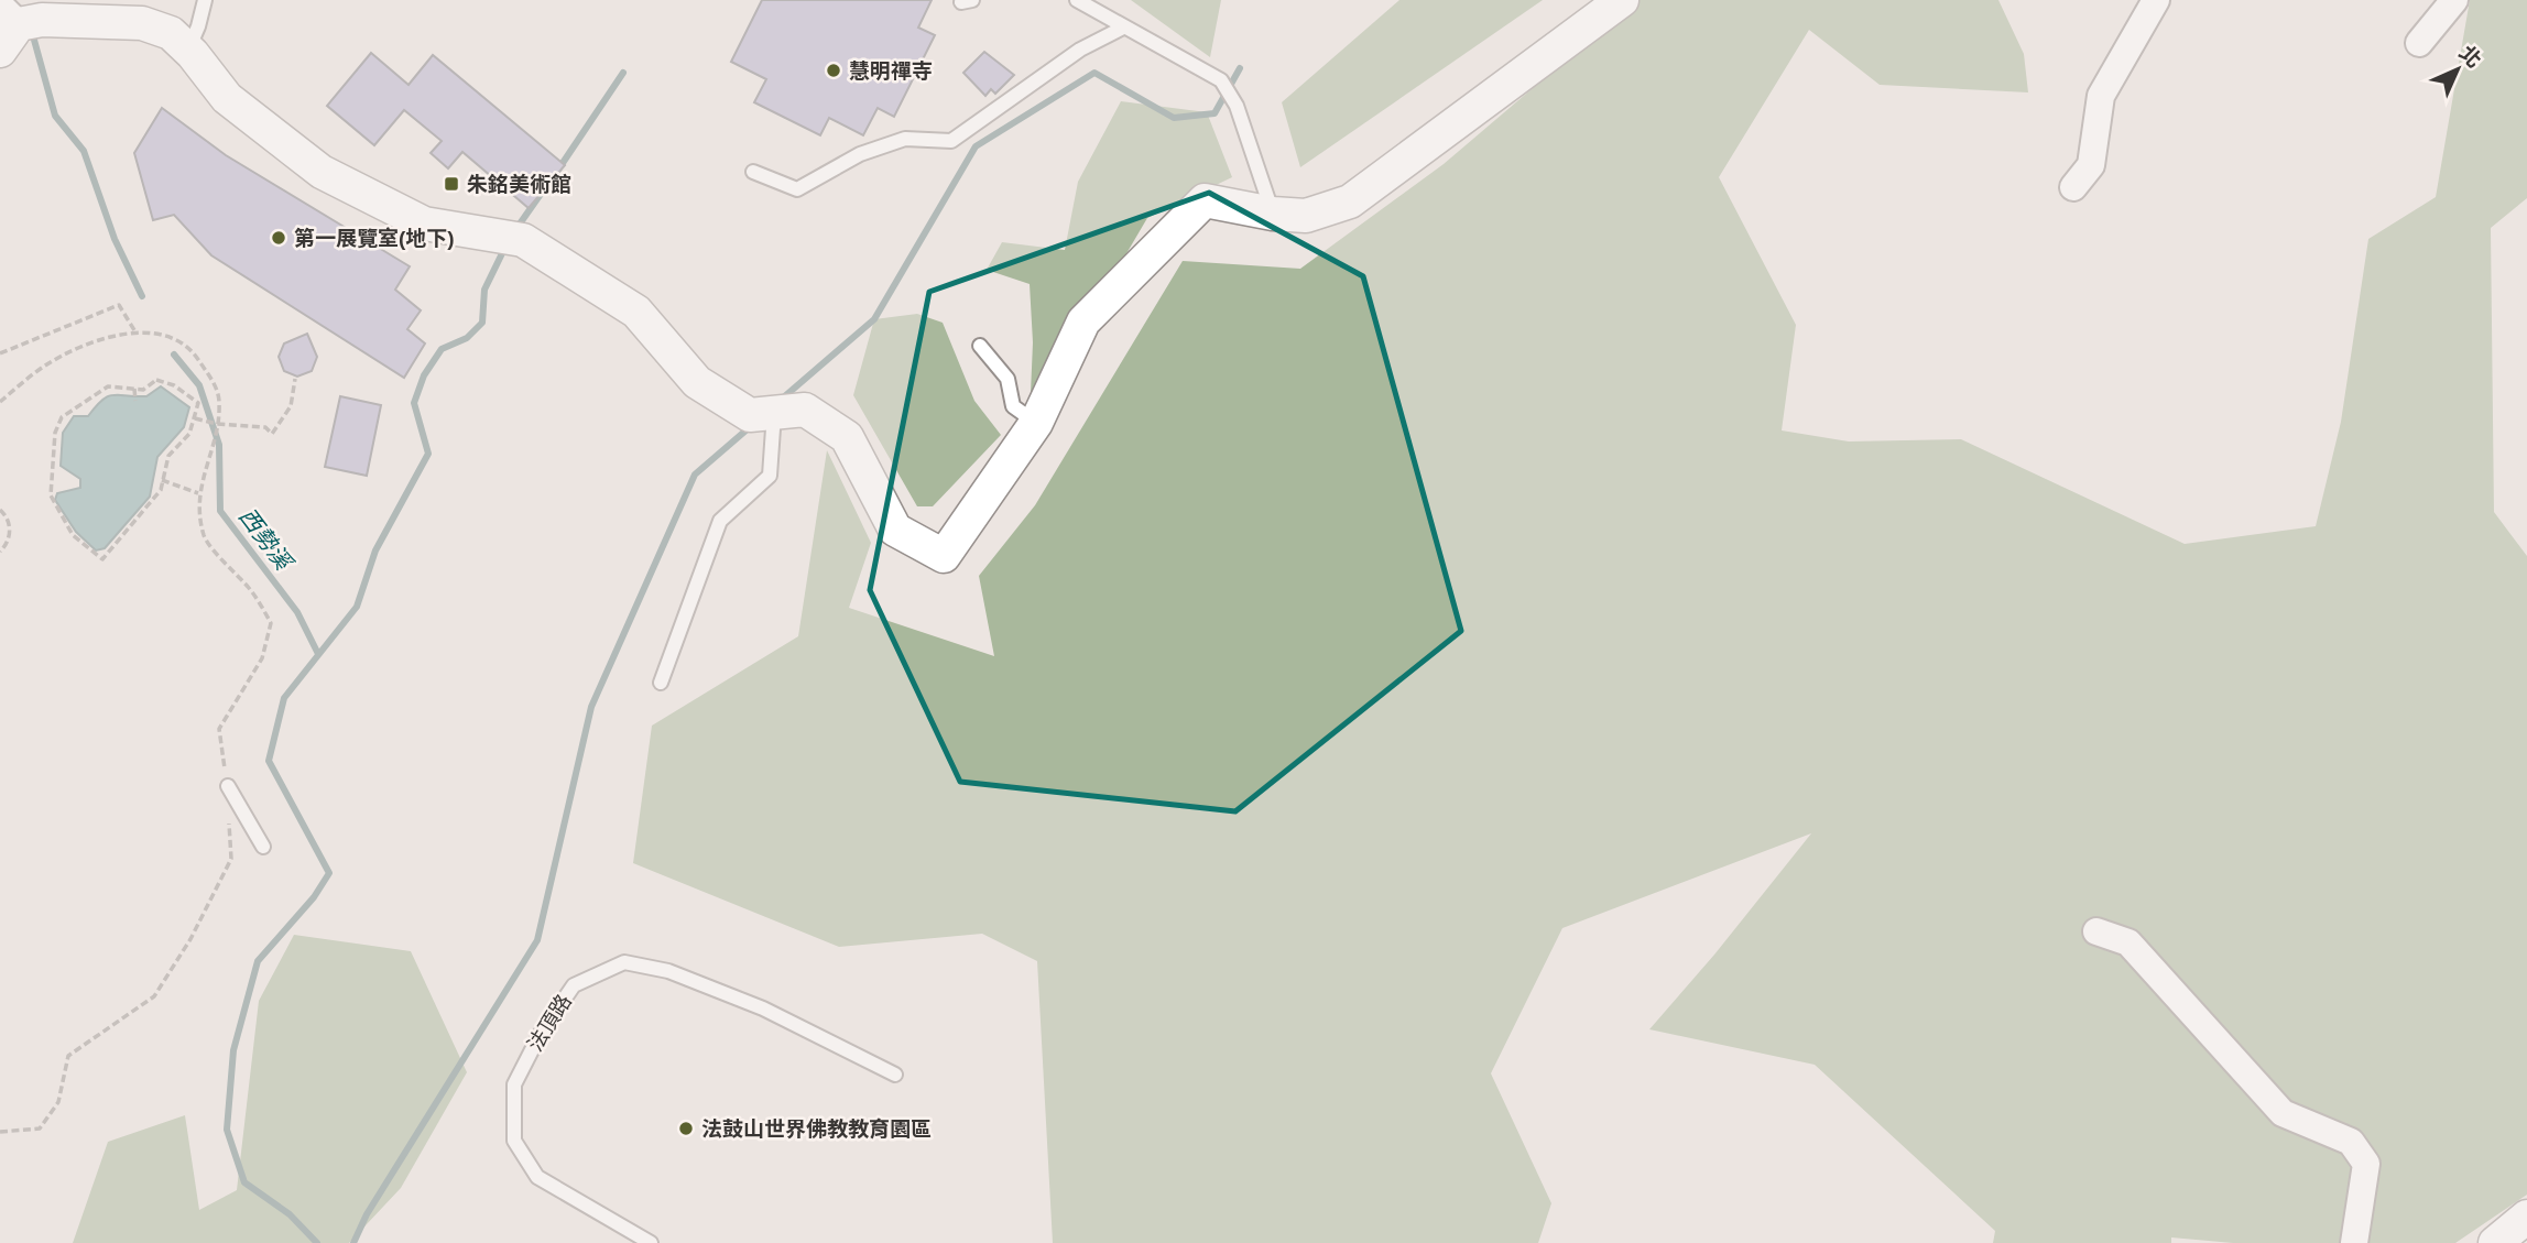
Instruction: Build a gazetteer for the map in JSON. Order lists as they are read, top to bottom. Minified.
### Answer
{"streets":{"lane":["法頂路"]},"water":["西勢溪"],"places":{"other":["慧明禪寺","第一展覽室(地下)","法鼓山世界佛教教育園區"],"transit":["朱銘美術館"]},"north":"top right"}
